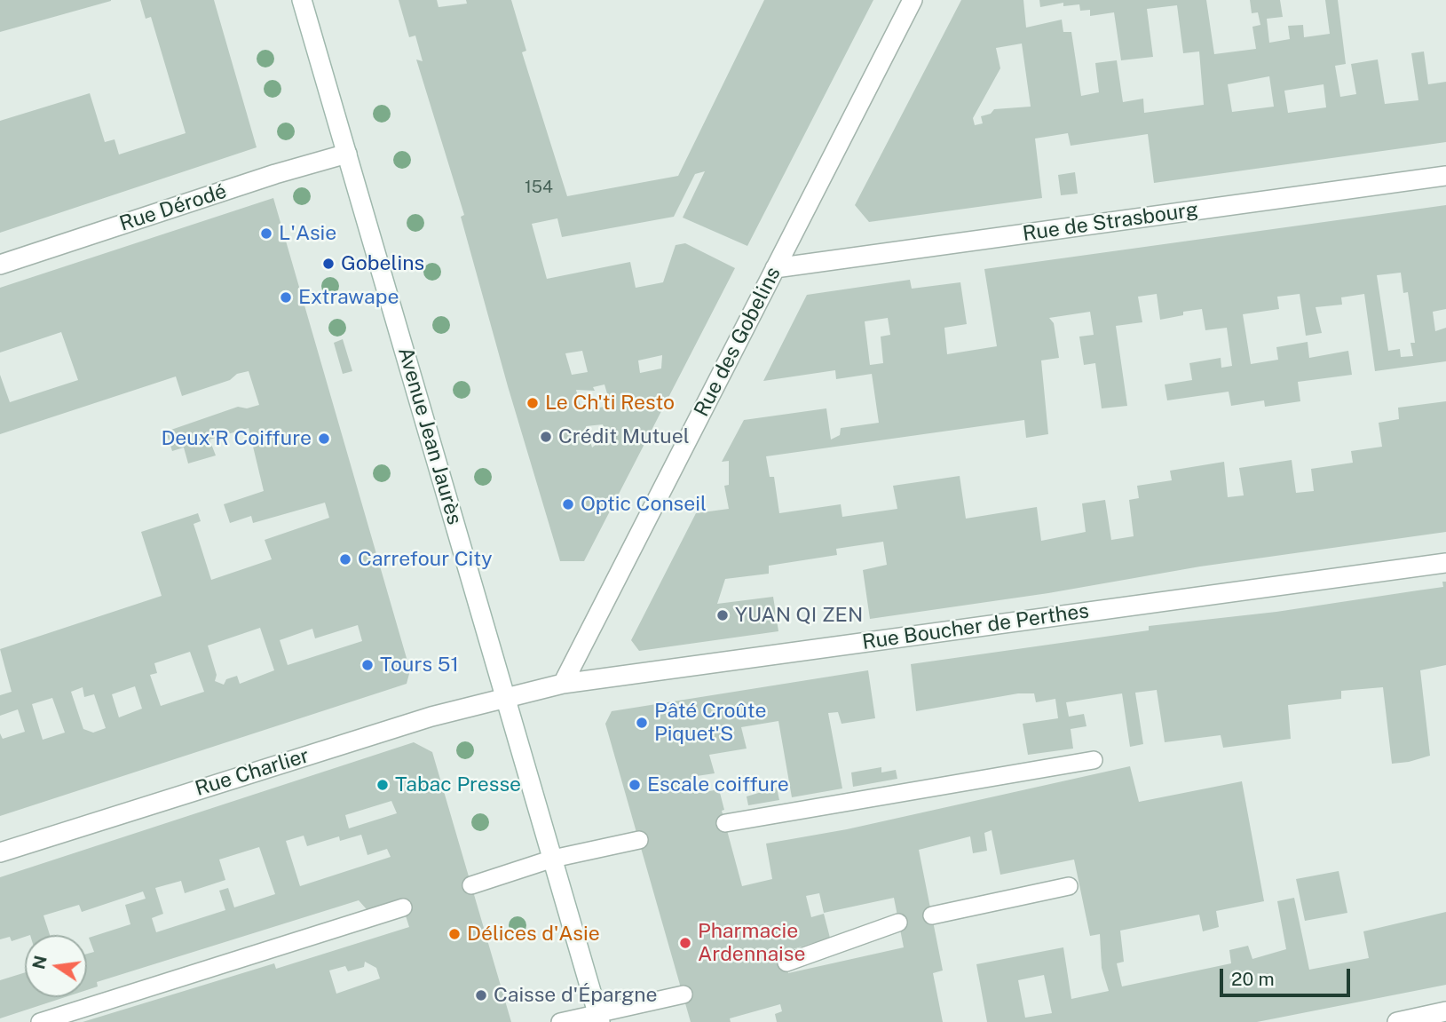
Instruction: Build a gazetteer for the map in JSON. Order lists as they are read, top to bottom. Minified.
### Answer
{"streets":{"street":["Rue Dérodé","Rue de Strasbourg","Rue des Gobelins","Avenue Jean Jaurès","Rue Boucher de Perthes","Rue Charlier"]},"crossings":[["Rue Dérodé","Avenue Jean Jaurès"],["Rue de Strasbourg","Rue des Gobelins"],["Rue des Gobelins","Rue Boucher de Perthes"],["Avenue Jean Jaurès","Rue Boucher de Perthes"],["Avenue Jean Jaurès","Rue Charlier"],["Rue Boucher de Perthes","Rue Charlier"]],"places":["L'Asie","Gobelins","Extrawape","Le Ch'ti Resto","Crédit Mutuel","Deux'R Coiffure","Optic Conseil","Carrefour City","YUAN QI ZEN","Tours 51","Pâté Croûte Piquet'S","Tabac Presse","Escale coiffure","Délices d'Asie","Pharmacie Ardennaise","Caisse d'Épargne"],"house_numbers":["154"],"scale_bar":"20 m","north":"left"}
